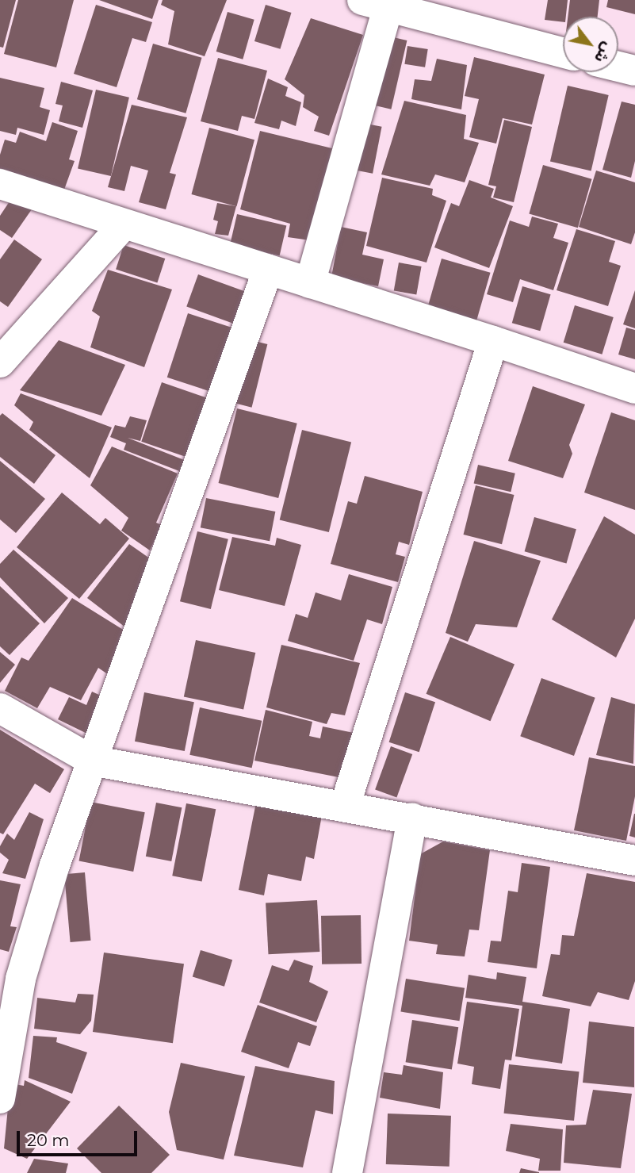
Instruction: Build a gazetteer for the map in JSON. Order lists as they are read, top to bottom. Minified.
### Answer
{"scale_bar":"20 m","north":"bottom right"}
